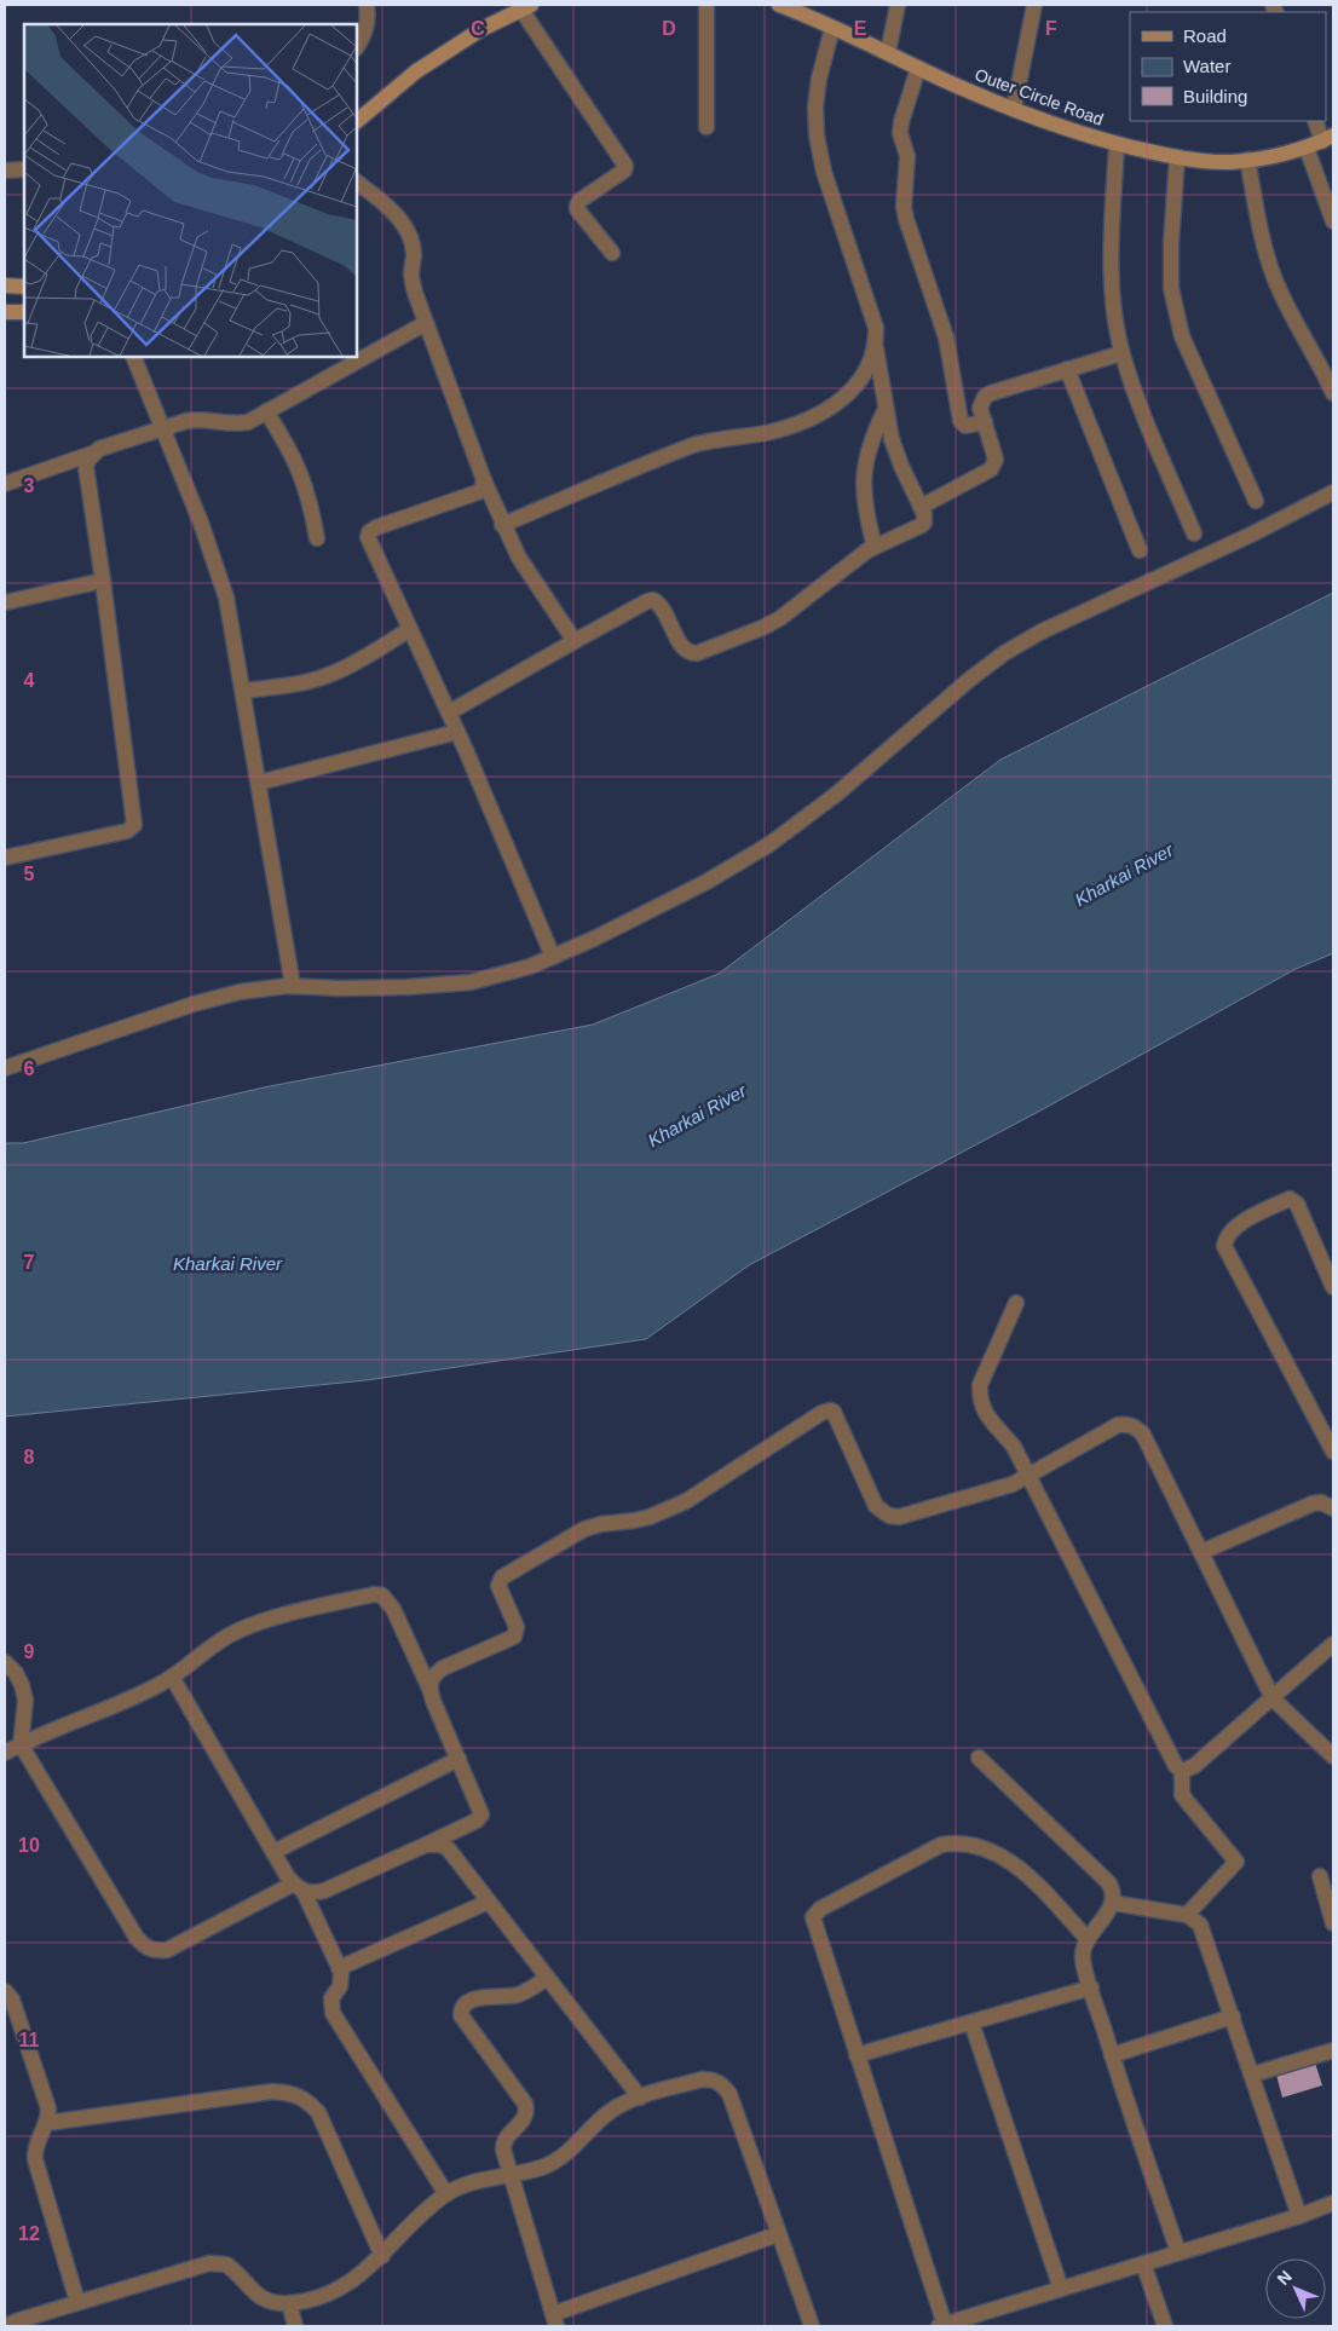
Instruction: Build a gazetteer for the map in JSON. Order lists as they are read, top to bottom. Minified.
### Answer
{"streets":{"main road":["Outer Circle Road"]},"water":["Kharkai River"],"legend":["Road","Water","Building"],"north":"top left","grid":{"columns":["C","D","E","F"],"rows":["3","4","5","6","7","8","9","10","11","12"]}}
